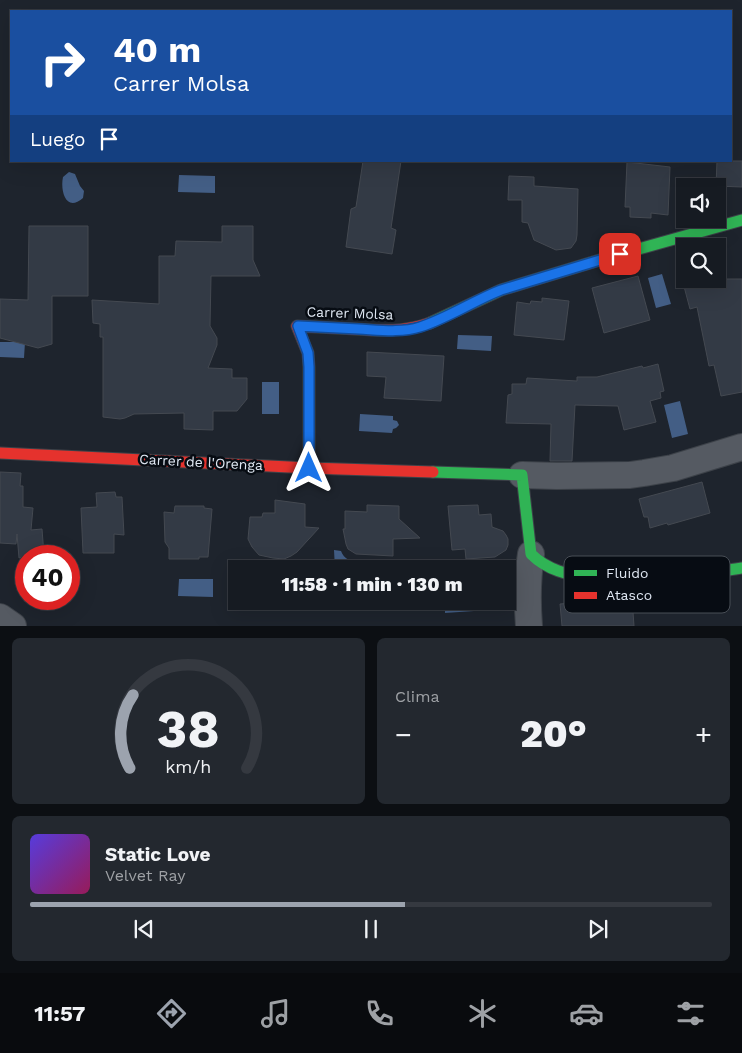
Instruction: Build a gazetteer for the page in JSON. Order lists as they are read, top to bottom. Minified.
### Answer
{"streets":{"street":["Carrer Molsa","Carrer de l'Orenga"]},"crossings":[["Carrer Molsa","Carrer de l'Orenga"]],"legend":["Fluido","Atasco"],"page":{"turn":["40 m","Carrer Molsa"],"then":"Luego","limit":"40","trip":"11:58 · 1 min · 130 m","tile":"Clima","heat":["−","20°","+"],"song":["Static Love","Velvet Ray"],"tabs":"11:57","gauge":["38","km/h"]}}
